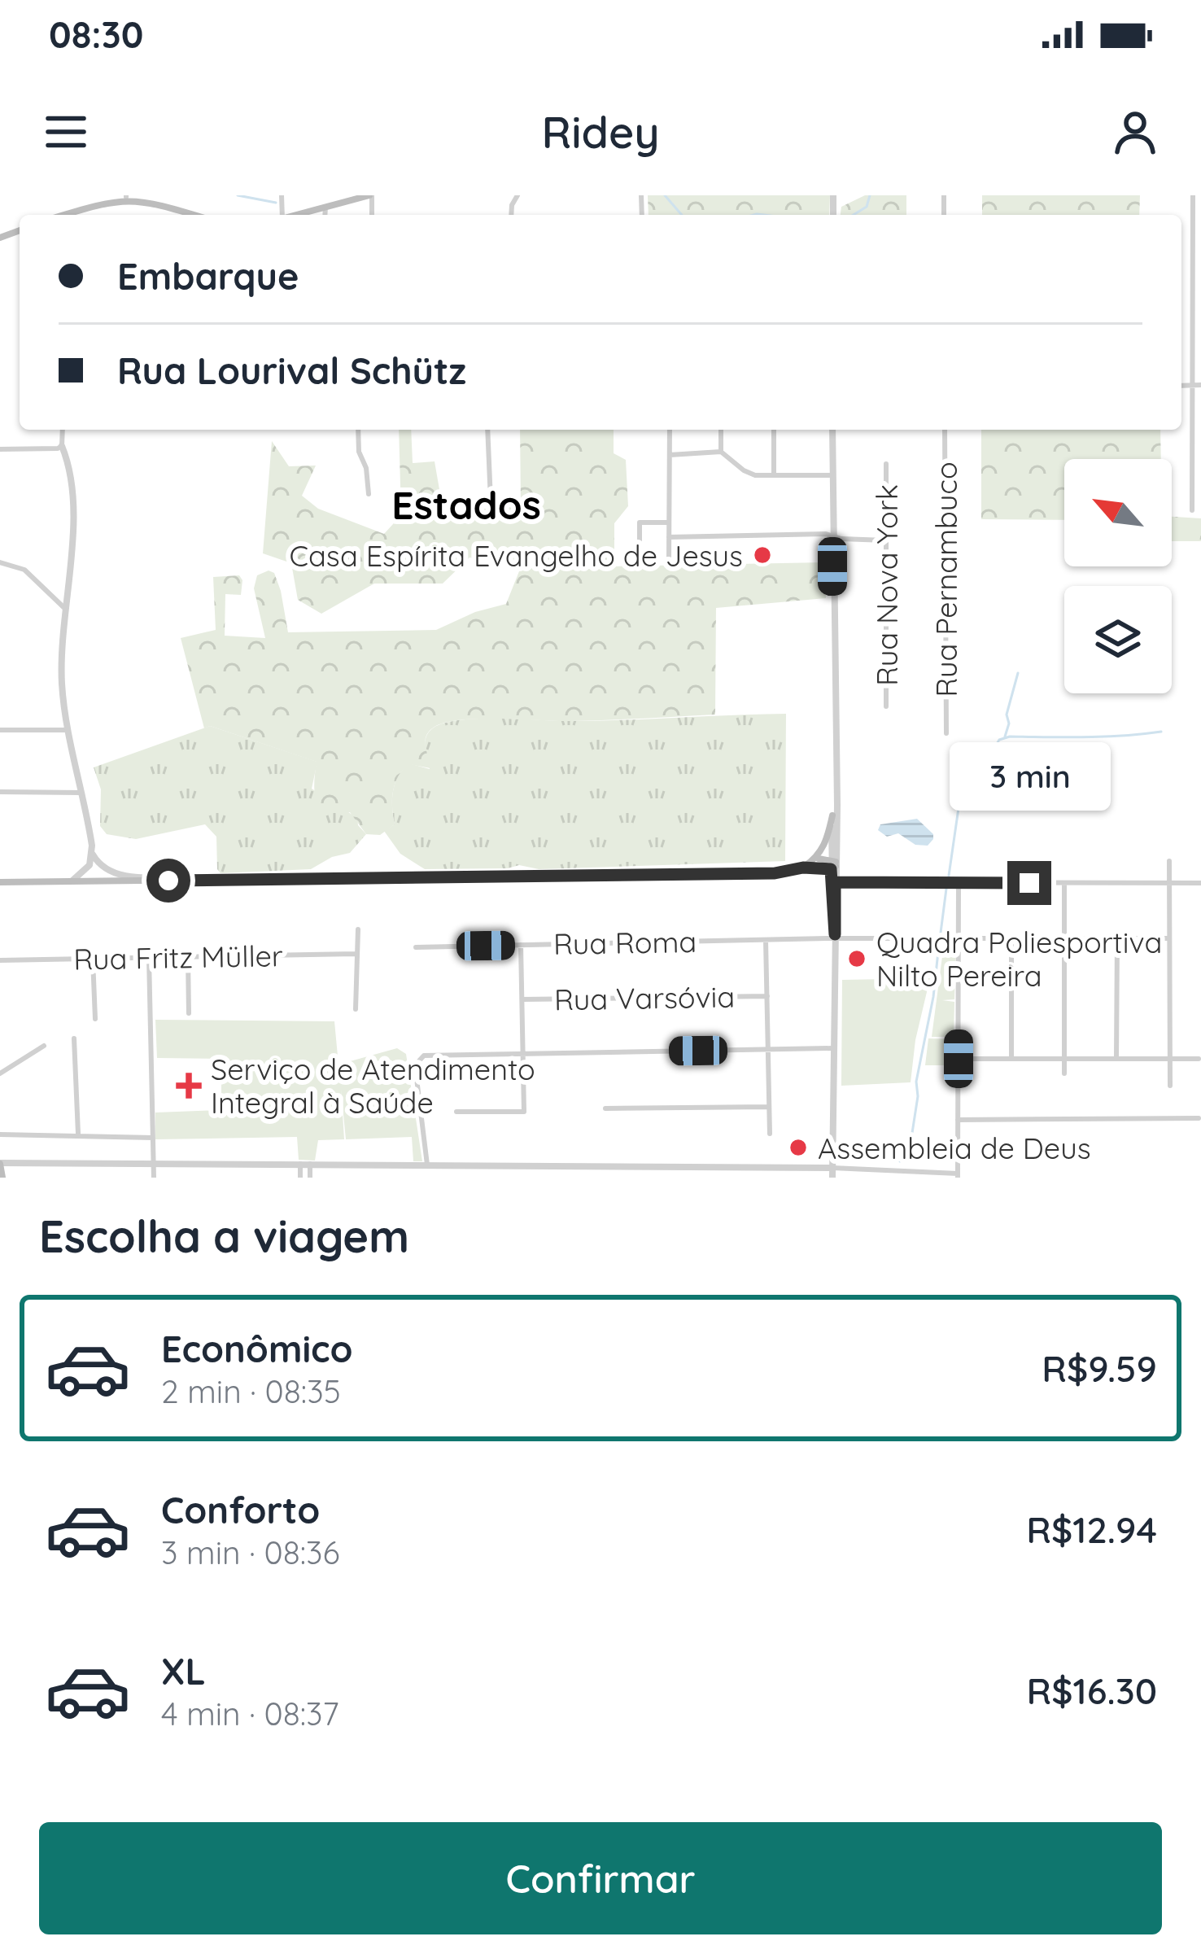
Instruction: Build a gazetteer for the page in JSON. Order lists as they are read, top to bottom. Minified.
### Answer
{"streets":{"street":["Rua Pernambuco","Rua Nova York","Rua Roma","Rua Fritz Müller","Rua Varsóvia"]},"districts":["Estados"],"places":{"other":["Casa Espírita Evangelho de Jesus","Quadra Poliesportiva Nilto Pereira","Assembleia de Deus"],"health":["Serviço de Atendimento Integral à Saúde"]},"north":"top left","page":{"status":"08:30","header":"Ridey","banner":["Embarque","Rua Lourival Schütz"],"bubble":"3 min","heading":"Escolha a viagem","list":[{"name":"Econômico","note":"2 min · 08:35","value":"R$9.59"},{"name":"Conforto","note":"3 min · 08:36","value":"R$12.94"},{"name":"XL","note":"4 min · 08:37","value":"R$16.30"}],"buttons":"Confirmar"}}
